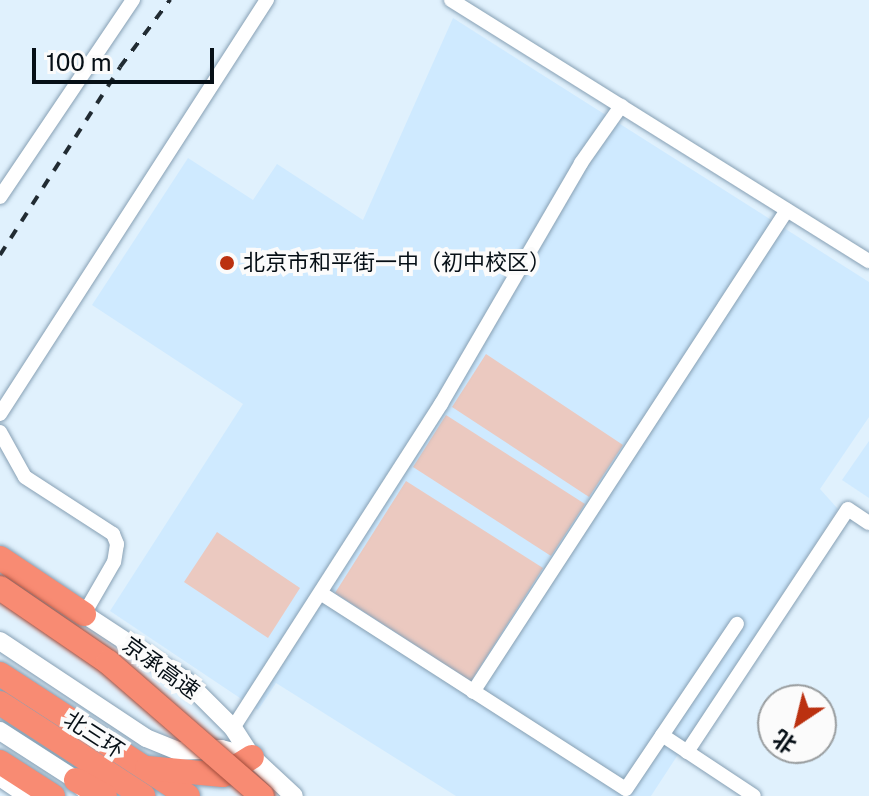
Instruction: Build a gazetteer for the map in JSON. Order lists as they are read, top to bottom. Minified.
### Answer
{"streets":{"highway":["北三环"],"street":["京承高速"]},"places":["北京市和平街一中（初中校区）"],"scale_bar":"100 m","north":"bottom left"}
